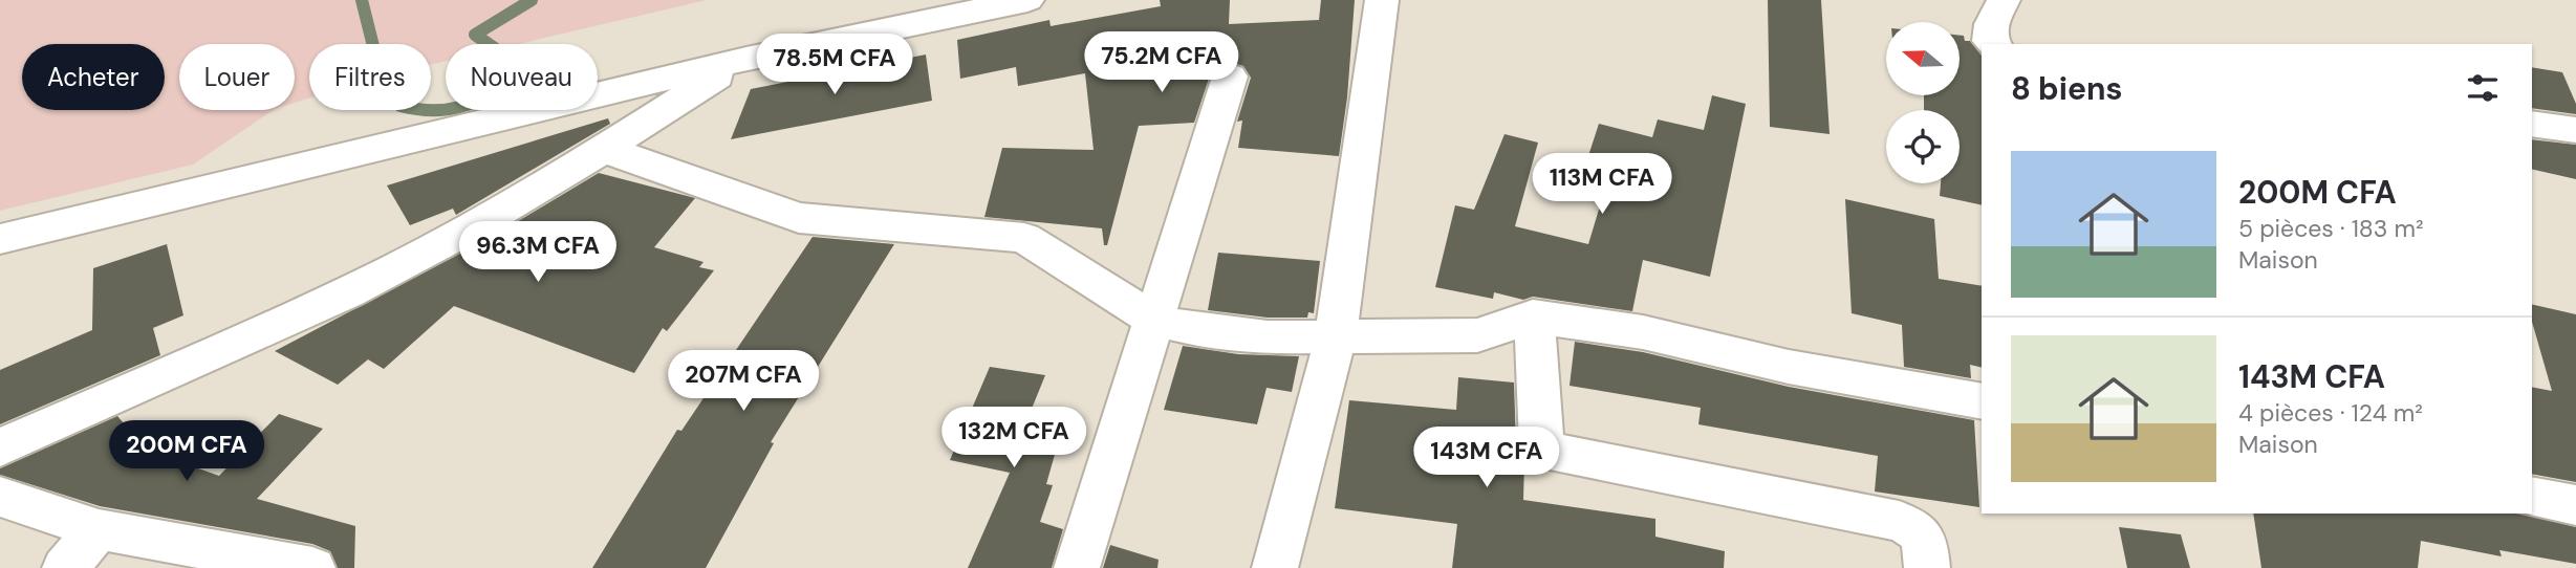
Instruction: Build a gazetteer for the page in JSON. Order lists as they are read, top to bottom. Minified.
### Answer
{"north":"left","page":{"price":["75.2M CFA","78.5M CFA","113M CFA","96.3M CFA","207M CFA","132M CFA","200M CFA","143M CFA"],"chip":["Acheter","Louer","Filtres","Nouveau"],"heading":"8 biens","list":[{"name":"200M CFA","note":"5 pièces · 183 m² · Maison"},{"name":"143M CFA","note":"4 pièces · 124 m² · Maison"}]}}
